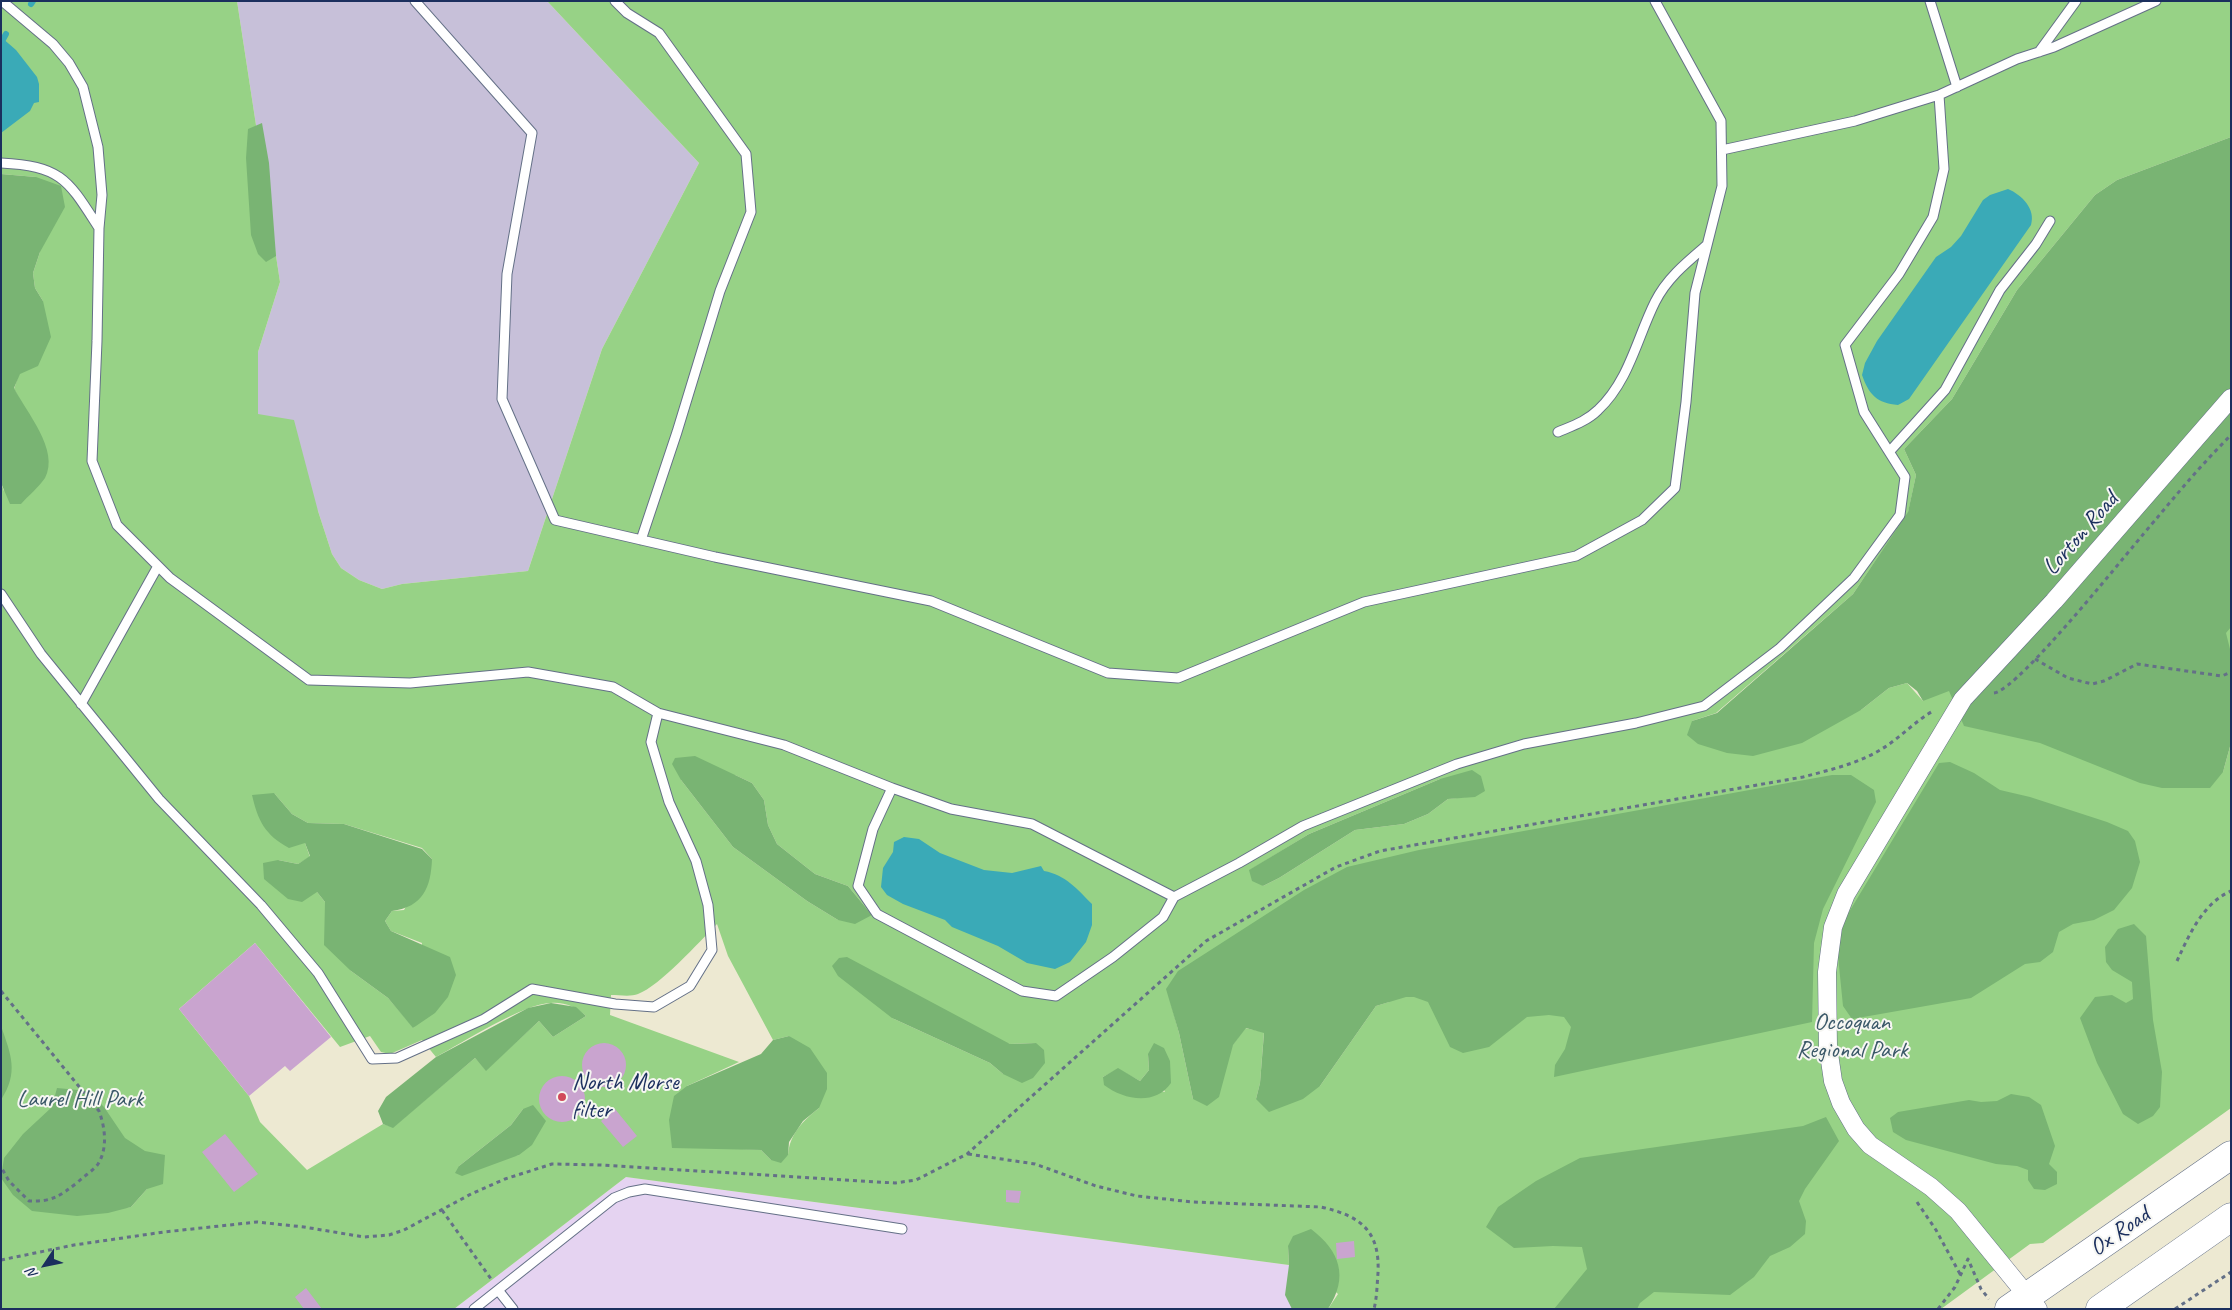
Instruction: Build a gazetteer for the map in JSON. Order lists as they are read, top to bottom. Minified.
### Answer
{"streets":{"highway":["Ox Road"],"street":["Lorton Road"]},"crossings":[["Lorton Road","Ox Road"]],"parks":["Occoquan Regional Park","Laurel Hill Park"],"places":["North Morse filter"],"north":"bottom left"}
